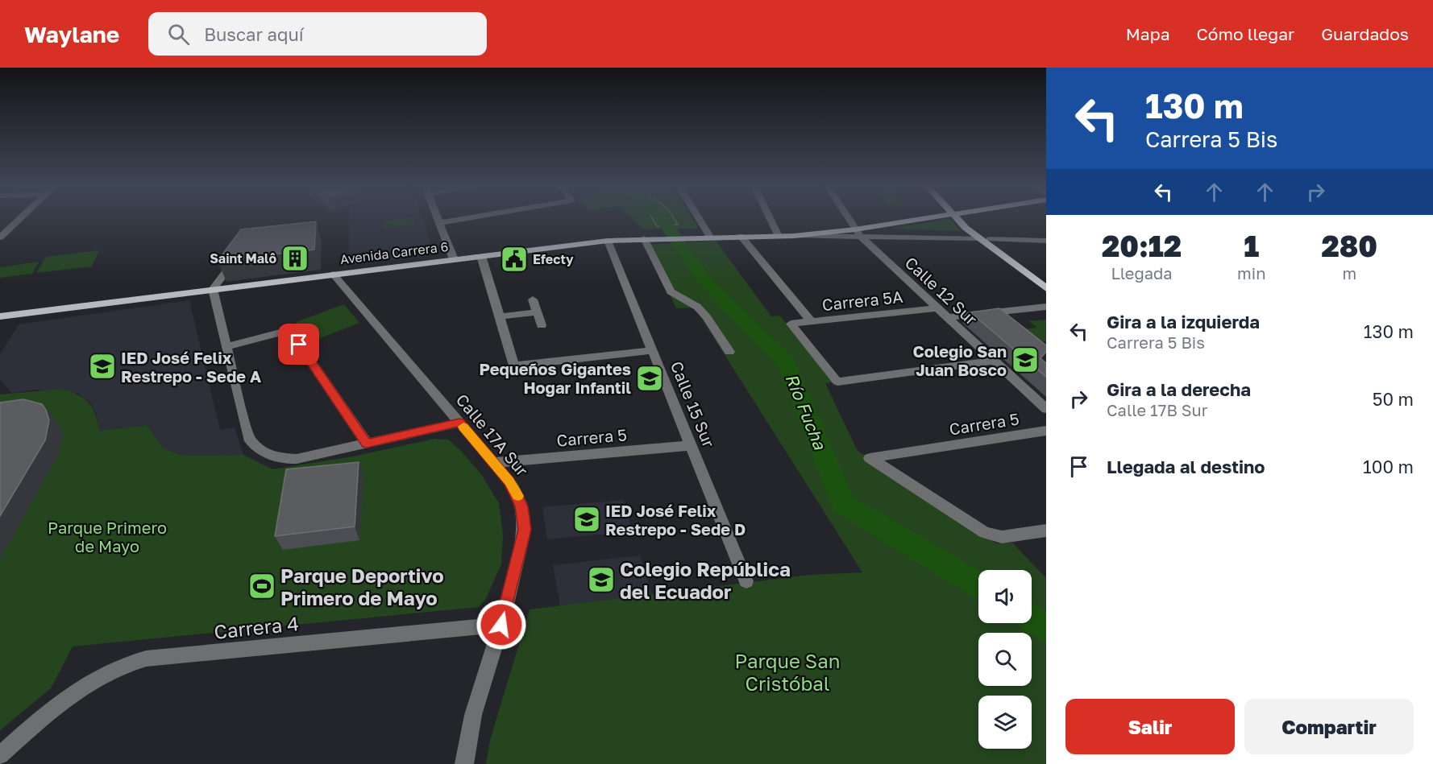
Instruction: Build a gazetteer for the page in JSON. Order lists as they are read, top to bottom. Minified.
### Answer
{"streets":{"main road":["Avenida Carrera 6"],"street":["Calle 12 Sur","Carrera 5A","Calle 15 Sur","Carrera 5","Calle 17A Sur","Carrera 4"]},"crossings":[["Avenida Carrera 6","Calle 15 Sur"],["Avenida Carrera 6","Calle 17A Sur"],["Calle 12 Sur","Carrera 5A"],["Calle 15 Sur","Carrera 5"],["Carrera 5","Calle 17A Sur"],["Calle 17A Sur","Carrera 4"]],"water":["Río Fucha"],"parks":["Parque Primero de Mayo","Parque San Cristóbal"],"places":{"building":["Saint Malô"],"public building":["Efecty"],"school or university":["Colegio San Juan Bosco","IED José Felix Restrepo - Sede A","Pequeños Gigantes Hogar Infantil","IED José Felix Restrepo - Sede D","Colegio República del Ecuador"],"sports":["Parque Deportivo Primero de Mayo"]},"page":{"header":"Waylane","search":"Buscar aquí","nav":["Mapa","Cómo llegar","Guardados"],"turn":["130 m","Carrera 5 Bis"],"eta":["20:12","Llegada","1","min","280","m"],"list":[{"name":"Gira a la izquierda","note":"Carrera 5 Bis","value":"130 m"},{"name":"Gira a la derecha","note":"Calle 17B Sur","value":"50 m"},{"name":"Llegada al destino","value":"100 m"}],"buttons":["Salir","Compartir"]}}
